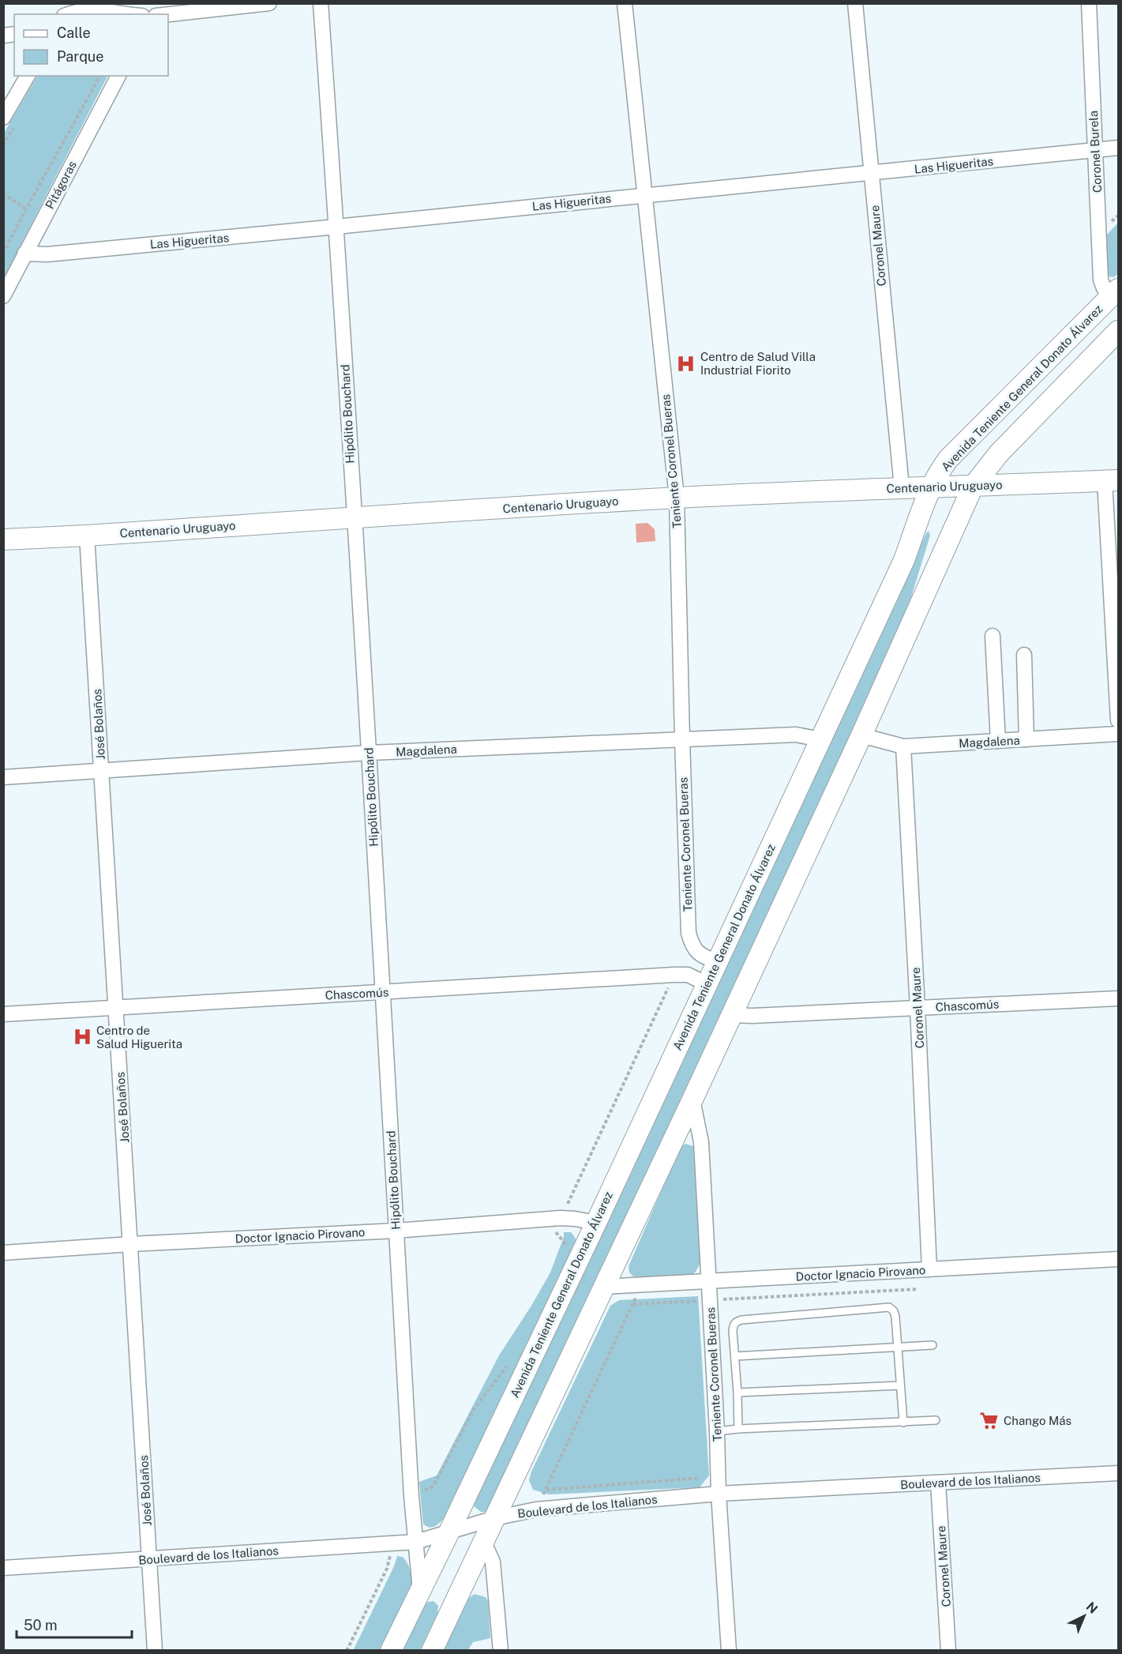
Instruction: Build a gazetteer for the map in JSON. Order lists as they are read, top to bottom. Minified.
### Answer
{"streets":{"main road":["Avenida Teniente General Donato Álvarez","Centenario Uruguayo"],"street":["Coronel Burela","Las Higueritas","Pitágoras","Coronel Maure","Hipólito Bouchard","Teniente Coronel Bueras","José Bolaños","Magdalena","Chascomús","Doctor Ignacio Pirovano","Boulevard de los Italianos"]},"crossings":[["Coronel Burela","Las Higueritas"],["Coronel Burela","Avenida Teniente General Donato Álvarez"],["Las Higueritas","Pitágoras"],["Las Higueritas","Coronel Maure"],["Las Higueritas","Hipólito Bouchard"],["Las Higueritas","Teniente Coronel Bueras"],["Coronel Maure","Centenario Uruguayo"],["Coronel Maure","Magdalena"],["Coronel Maure","Chascomús"],["Coronel Maure","Doctor Ignacio Pirovano"],["Coronel Maure","Boulevard de los Italianos"],["Avenida Teniente General Donato Álvarez","Hipólito Bouchard"],["Avenida Teniente General Donato Álvarez","Centenario Uruguayo"],["Avenida Teniente General Donato Álvarez","Magdalena"],["Avenida Teniente General Donato Álvarez","Chascomús"],["Avenida Teniente General Donato Álvarez","Doctor Ignacio Pirovano"],["Avenida Teniente General Donato Álvarez","Boulevard de los Italianos"],["Hipólito Bouchard","Centenario Uruguayo"],["Hipólito Bouchard","Magdalena"],["Hipólito Bouchard","Chascomús"],["Hipólito Bouchard","Doctor Ignacio Pirovano"],["Hipólito Bouchard","Boulevard de los Italianos"],["Teniente Coronel Bueras","Centenario Uruguayo"],["Teniente Coronel Bueras","Magdalena"],["Teniente Coronel Bueras","Doctor Ignacio Pirovano"],["Teniente Coronel Bueras","Boulevard de los Italianos"],["Centenario Uruguayo","José Bolaños"],["José Bolaños","Magdalena"],["José Bolaños","Chascomús"],["José Bolaños","Doctor Ignacio Pirovano"],["José Bolaños","Boulevard de los Italianos"]],"places":{"hospital":["Centro de Salud Villa Industrial Fiorito","Centro de Salud Higuerita"],"supermarket":["Chango Más"]},"legend":["Calle","Parque"],"scale_bar":"50 m","north":"top right"}
